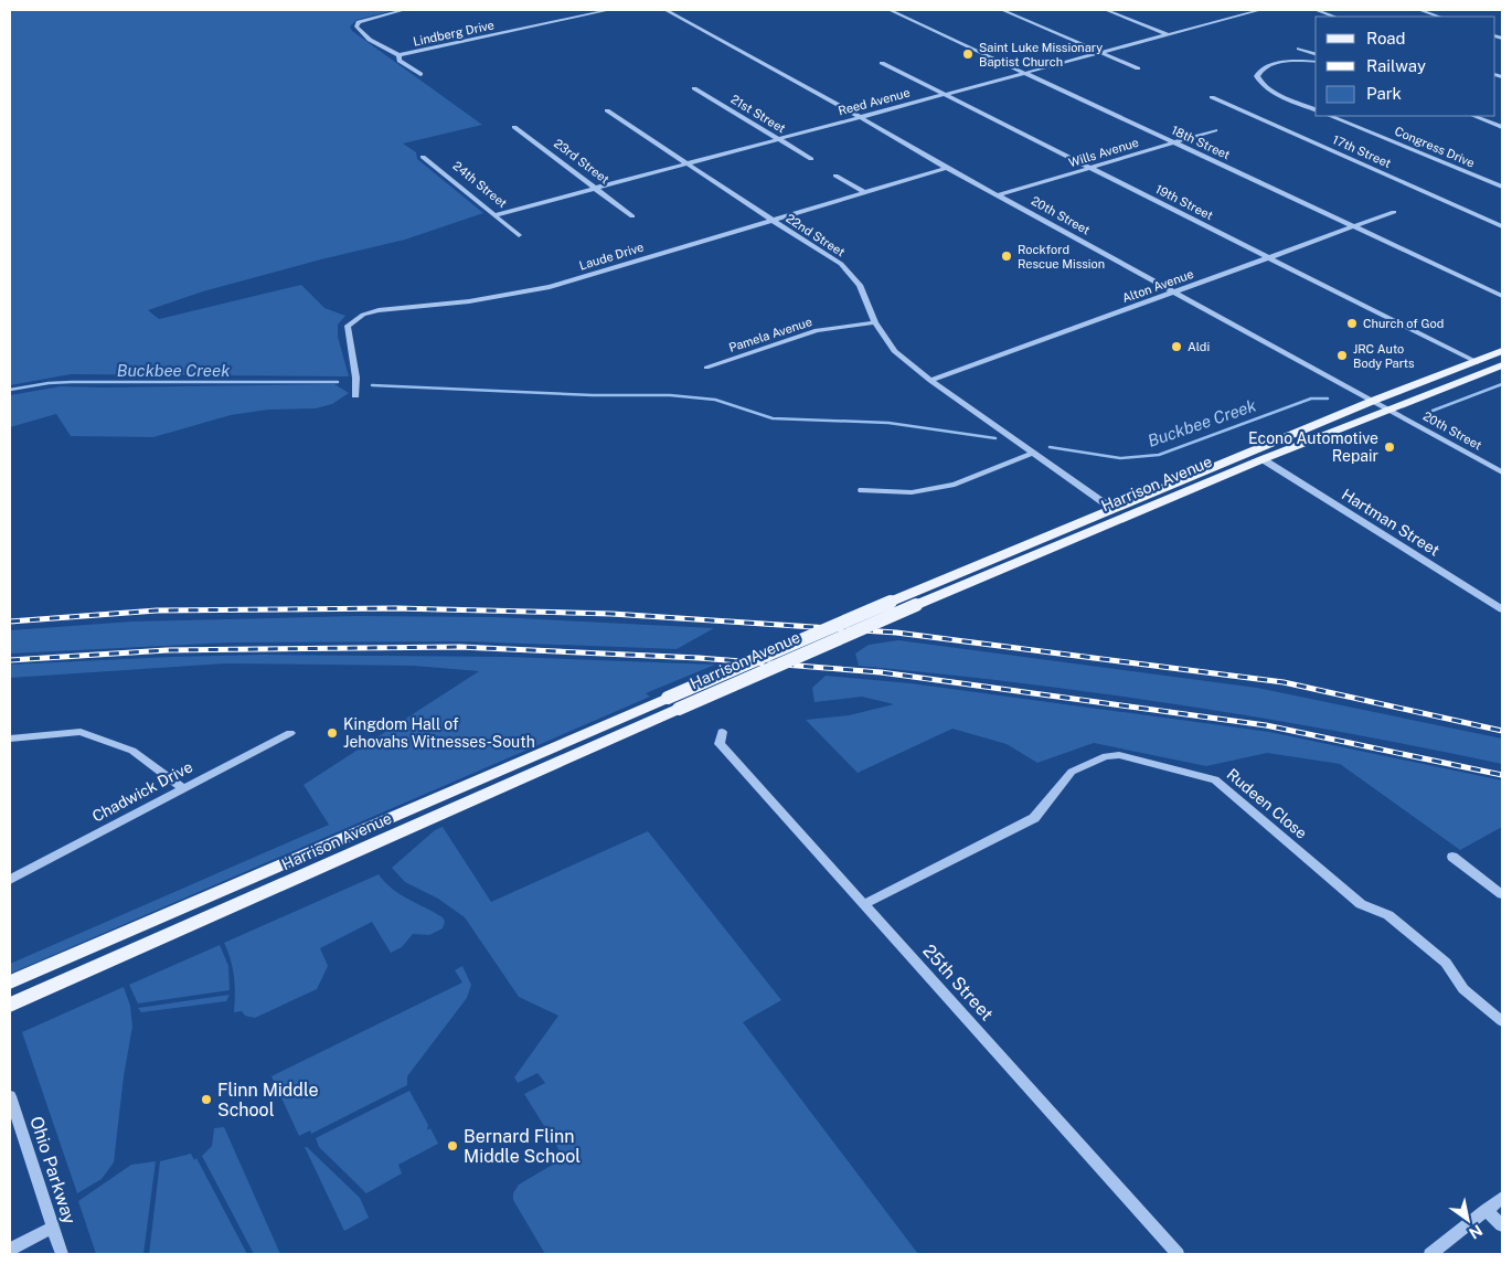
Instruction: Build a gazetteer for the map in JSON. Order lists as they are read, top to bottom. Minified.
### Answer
{"streets":{"main road":["Harrison Avenue"],"street":["Lindberg Drive","Reed Avenue","21st Street","18th Street","Congress Drive","17th Street","Wills Avenue","23rd Street","24th Street","19th Street","20th Street","22nd Street","Laude Drive","Alton Avenue","Pamela Avenue","Hartman Street","Chadwick Drive","Rudeen Close","25th Street","Ohio Parkway"]},"crossings":[["Reed Avenue","21st Street"],["Reed Avenue","18th Street"],["Reed Avenue","23rd Street"],["Reed Avenue","24th Street"],["Reed Avenue","19th Street"],["Reed Avenue","20th Street"],["Reed Avenue","22nd Street"],["18th Street","Wills Avenue"],["18th Street","Alton Avenue"],["Wills Avenue","19th Street"],["Wills Avenue","20th Street"],["19th Street","Alton Avenue"],["19th Street","Harrison Avenue"],["20th Street","Laude Drive"],["20th Street","Alton Avenue"],["20th Street","Harrison Avenue"],["22nd Street","Laude Drive"],["22nd Street","Alton Avenue"],["22nd Street","Pamela Avenue"],["22nd Street","Harrison Avenue"],["Harrison Avenue","Hartman Street"],["Rudeen Close","25th Street"]],"water":["Buckbee Creek"],"places":["Saint Luke Missionary Baptist Church","Rockford Rescue Mission","Church of God","Aldi","JRC Auto Body Parts","Econo Automotive Repair","Kingdom Hall of Jehovahs Witnesses-South","Flinn Middle School","Bernard Flinn Middle School"],"legend":["Road","Railway","Park"],"north":"bottom right"}
